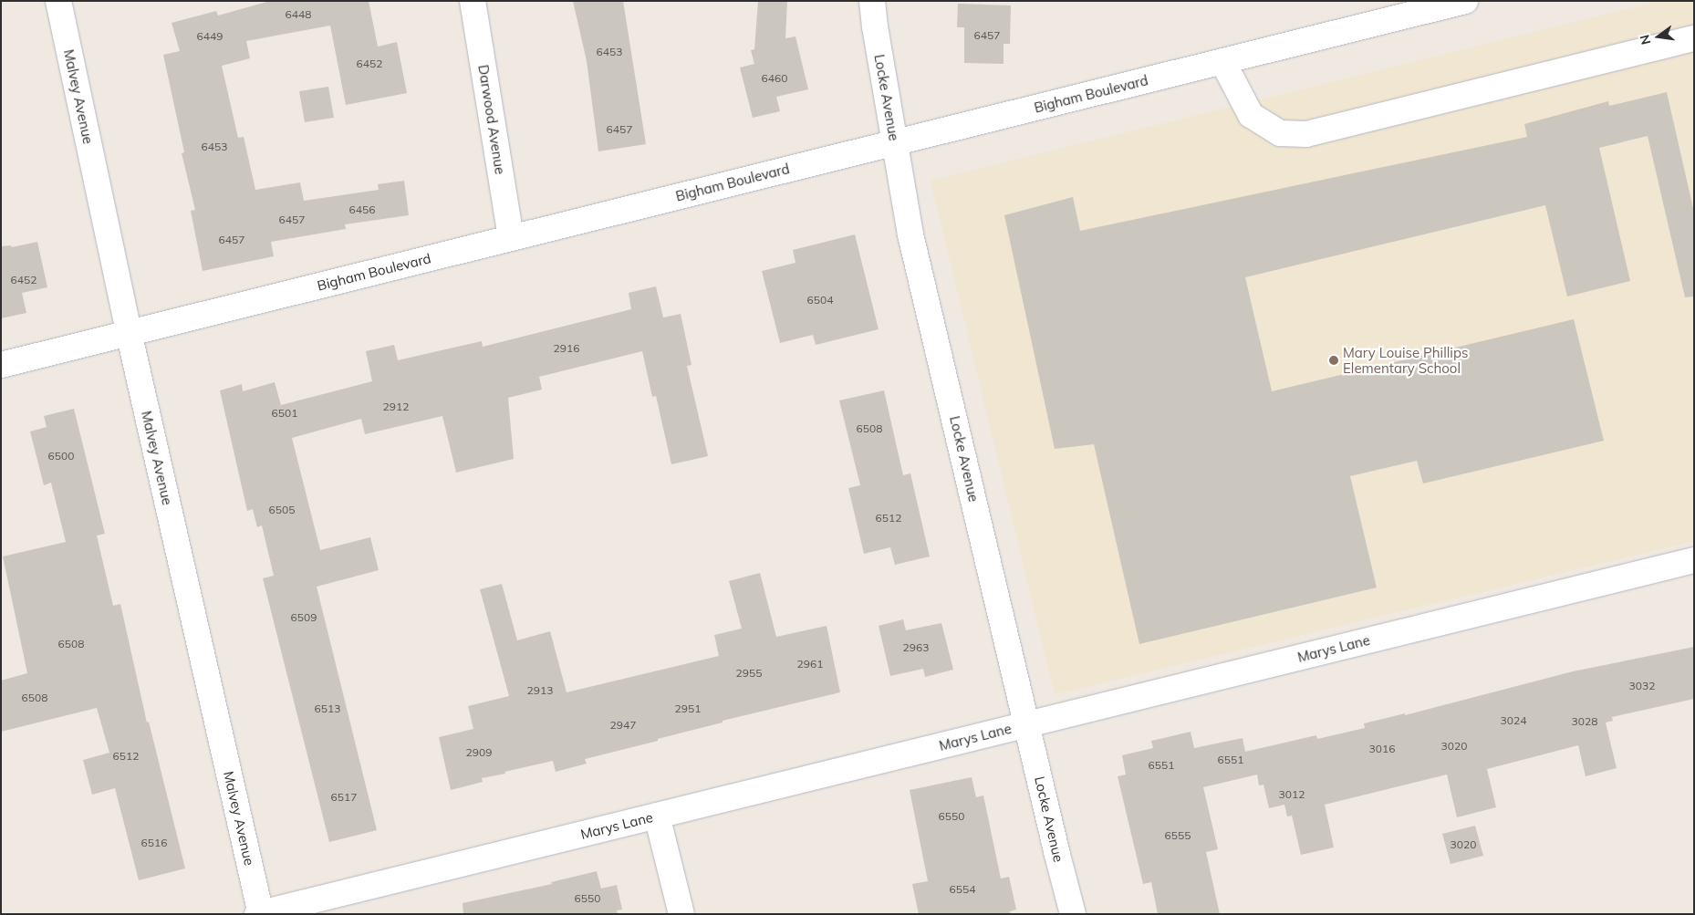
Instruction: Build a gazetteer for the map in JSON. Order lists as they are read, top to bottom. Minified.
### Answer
{"streets":{"street":["Bigham Boulevard","Malvey Avenue","Locke Avenue","Darwood Avenue","Marys Lane"]},"crossings":[["Bigham Boulevard","Malvey Avenue"],["Bigham Boulevard","Locke Avenue"],["Bigham Boulevard","Darwood Avenue"],["Malvey Avenue","Marys Lane"],["Locke Avenue","Marys Lane"]],"places":["Mary Louise Phillips Elementary School"],"house_numbers":["6448","6457","6449","6453","6452","6460","6457","6453","6456","6457","6457","6452","6504","2916","2912","6501","6508","6500","6505","6512","6509","6508","2963","2961","2955","3032","2913","6508","6513","2951","3024","3028","2947","3020","3016","2909","6512","6551","6551","3012","6517","6550","6555","6516","3020","6554","6550"],"north":"left"}
